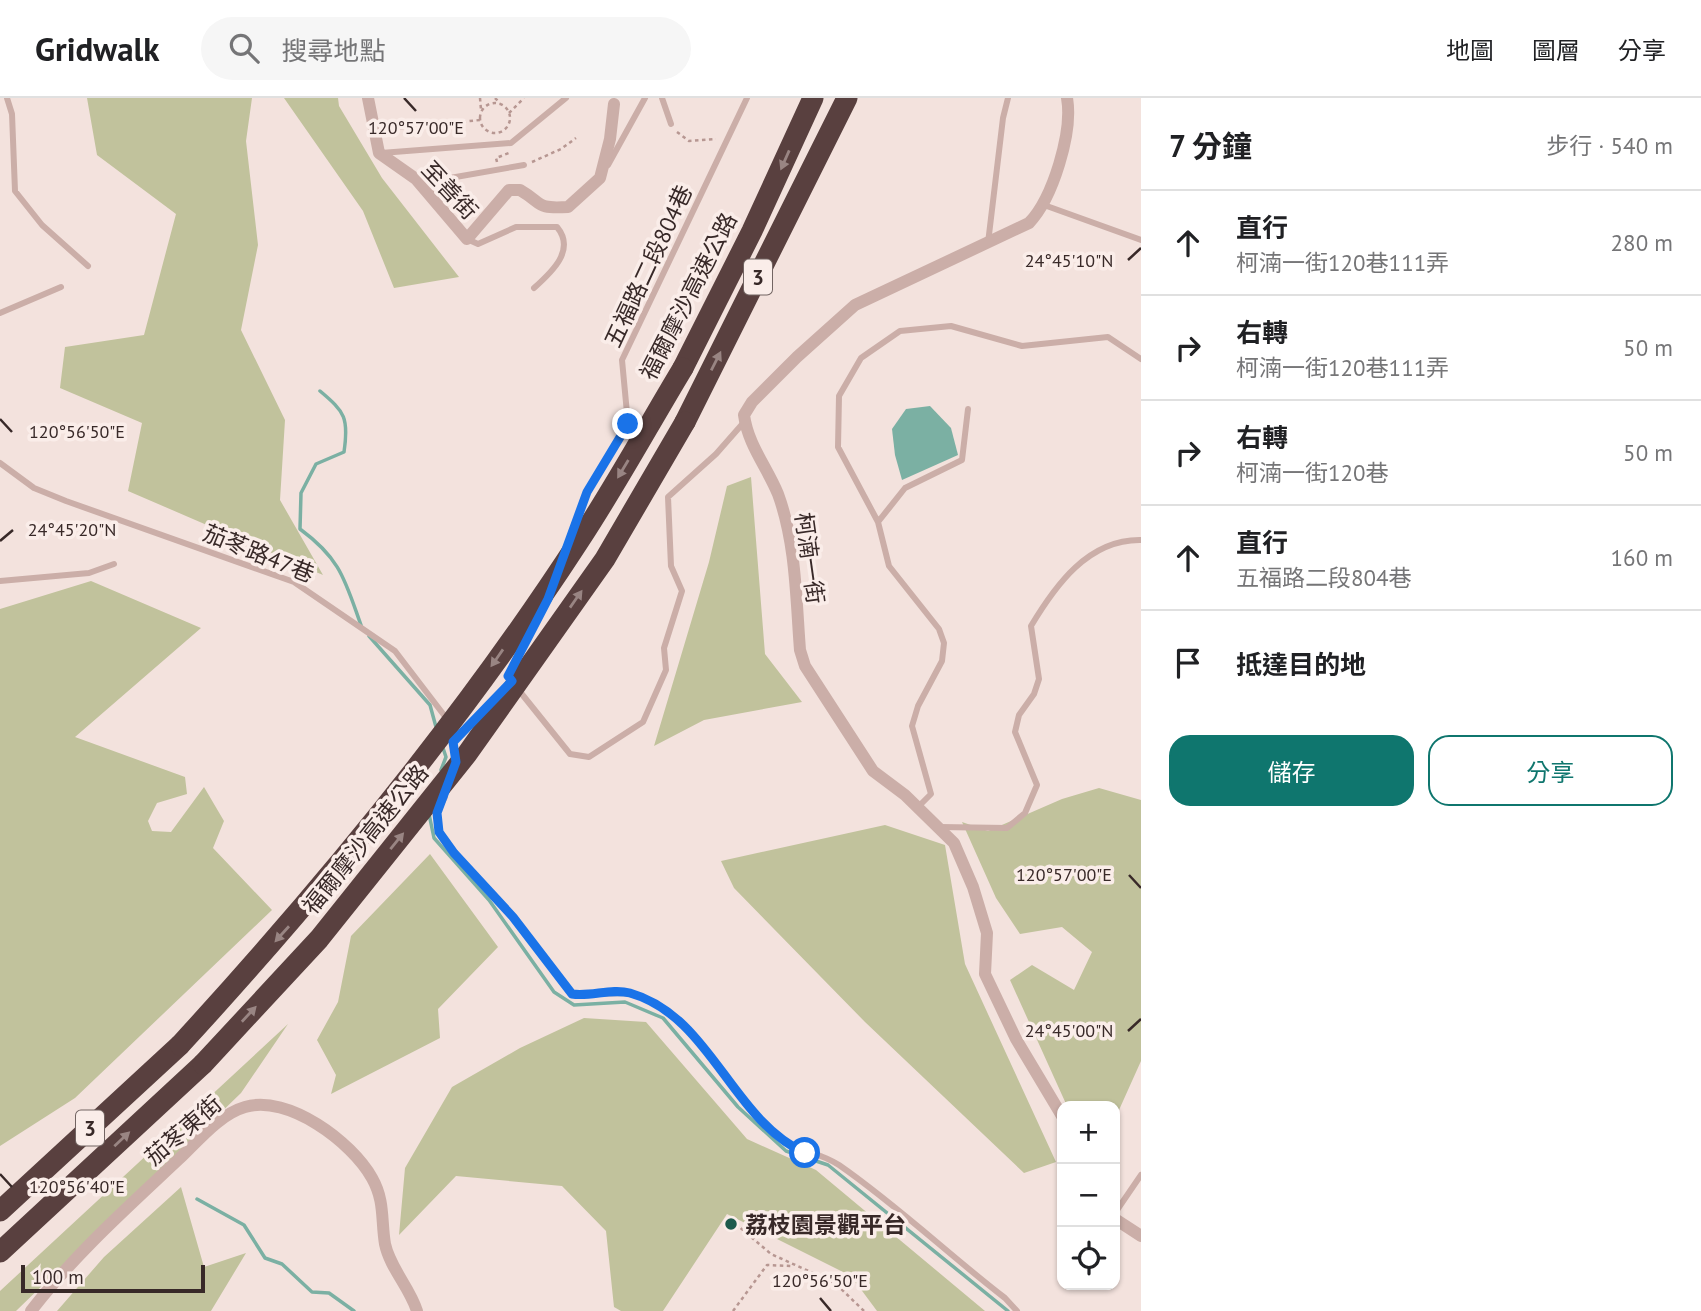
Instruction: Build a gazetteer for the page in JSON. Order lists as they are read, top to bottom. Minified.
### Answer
{"streets":{"highway":["3","福爾摩沙高速公路"],"street":["至善街","柯湳一街","茄苳東街"],"lane":["五福路二段804巷","茄苳路47巷"]},"places":["荔枝園景觀平台"],"scale_bar":"100 m","page":{"header":"Gridwalk","search":"搜尋地點","nav":["地圖","圖層","分享"],"heading":["7 分鐘","步行 · 540 m"],"list":[["直行","柯湳一街120巷111弄","280 m"],["右轉","柯湳一街120巷111弄","50 m"],["右轉","柯湳一街120巷","50 m"],["直行","五福路二段804巷","160 m"],"抵達目的地"],"buttons":["儲存","分享"],"map_buttons":["+","−"],"scale":"100 m"},"coordinates":["120°57'00\"E","24°45'10\"N","120°56'50\"E","24°45'20\"N","24°45'00\"N","120°56'40\"E"]}
